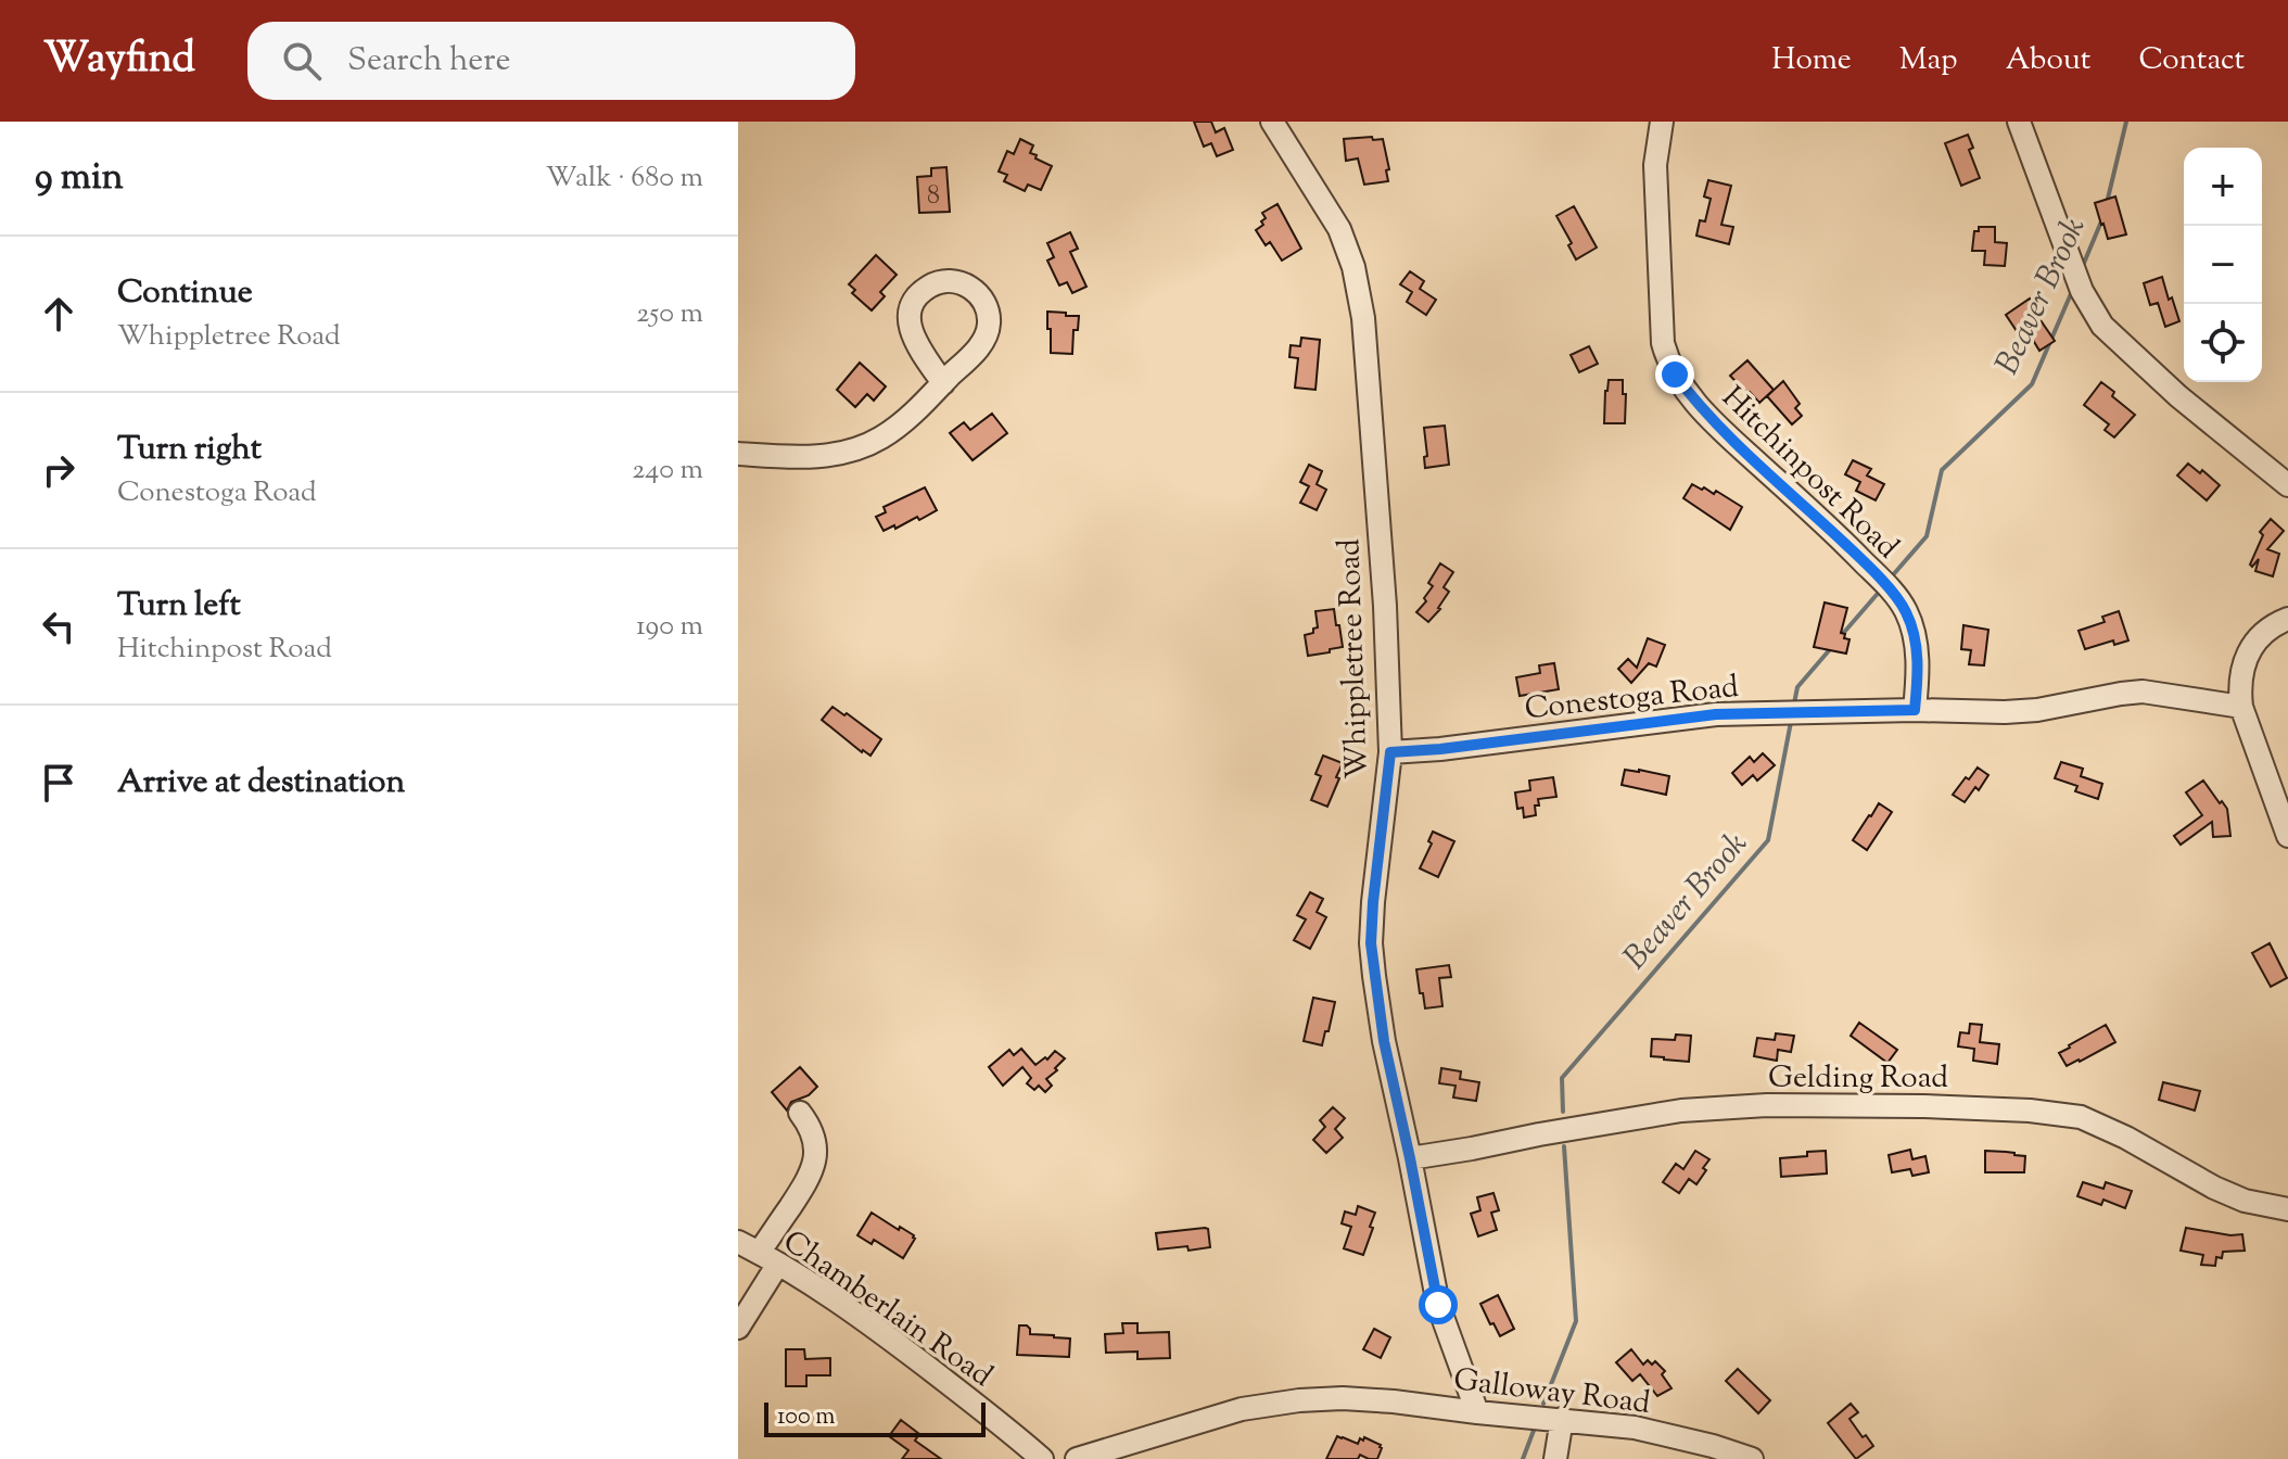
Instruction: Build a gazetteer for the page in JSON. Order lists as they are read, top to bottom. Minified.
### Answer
{"streets":{"street":["Hitchinpost Road","Whippletree Road","Conestoga Road","Gelding Road","Chamberlain Road","Galloway Road"]},"crossings":[["Hitchinpost Road","Conestoga Road"],["Whippletree Road","Conestoga Road"],["Whippletree Road","Gelding Road"],["Whippletree Road","Galloway Road"]],"water":["Beaver Brook"],"house_numbers":["8"],"scale_bar":"100 m","page":{"header":"Wayfind","search":"Search here","nav":["Home","Map","About","Contact"],"heading":["9 min","Walk · 680 m"],"map_buttons":["+","−"],"list":[["Continue","Whippletree Road","250 m"],["Turn right","Conestoga Road","240 m"],["Turn left","Hitchinpost Road","190 m"],"Arrive at destination"],"scale":"100 m"}}
